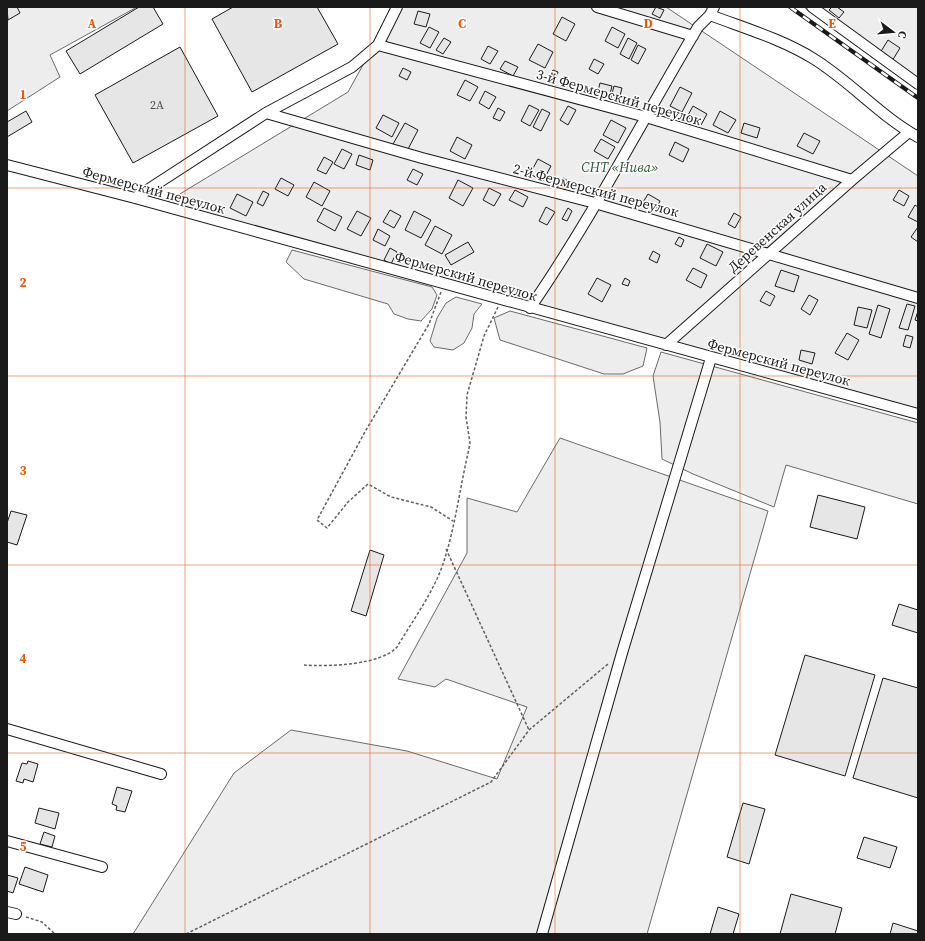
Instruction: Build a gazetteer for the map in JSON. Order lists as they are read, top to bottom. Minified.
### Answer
{"streets":{"street":["3-й Фермерский переулок","Фермерский переулок","2-й Фермерский переулок","Деревенская улица"]},"crossings":[["3-й Фермерский переулок","Деревенская улица"],["Фермерский переулок","Деревенская улица"],["2-й Фермерский переулок","Деревенская улица"]],"parks":["СНТ «Нива»"],"house_numbers":["2А"],"north":"right","grid":{"columns":["A","B","C","D","E"],"rows":["1","2","3","4","5"]}}
